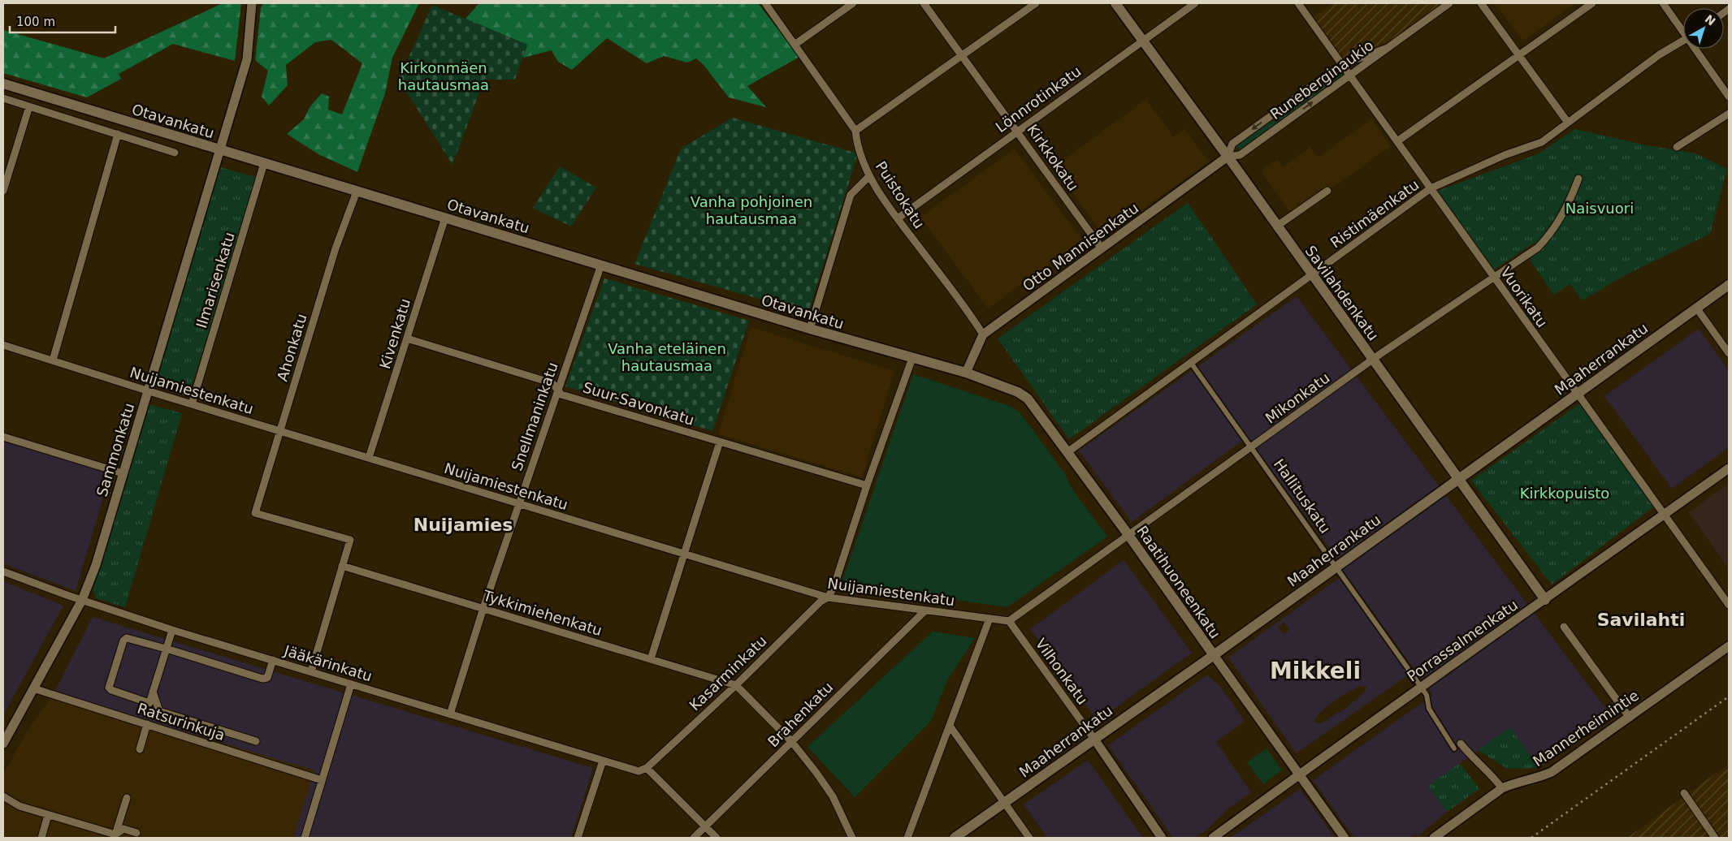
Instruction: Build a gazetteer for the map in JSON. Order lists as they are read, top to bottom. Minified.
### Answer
{"streets":{"main road":["Otavankatu","Savilahdenkatu","Maaherrankatu","Raatihuoneenkatu"],"street":["Runeberginaukio","Lönnrotinkatu","Kirkkokatu","Puistokatu","Ristimäenkatu","Otto Mannisenkatu","Ilmarisenkatu","Vuorikatu","Kivenkatu","Ahonkatu","Nuijamiestenkatu","Mikonkatu","Suur-Savonkatu","Snellmaninkatu","Sammonkatu","Hallituskatu","Tykkimiehenkatu","Porrassalmenkatu","Jääkärinkatu","Vilhonkatu","Kasarminkatu","Brahenkatu","Ratsurinkuja","Mannerheimintie"]},"crossings":[["Runeberginaukio","Otto Mannisenkatu"],["Runeberginaukio","Savilahdenkatu"],["Runeberginaukio","Vuorikatu"],["Lönnrotinkatu","Kirkkokatu"],["Lönnrotinkatu","Puistokatu"],["Lönnrotinkatu","Savilahdenkatu"],["Otavankatu","Otto Mannisenkatu"],["Otavankatu","Ilmarisenkatu"],["Otavankatu","Kivenkatu"],["Otavankatu","Ahonkatu"],["Otavankatu","Snellmaninkatu"],["Otavankatu","Sammonkatu"],["Otavankatu","Raatihuoneenkatu"],["Kirkkokatu","Otto Mannisenkatu"],["Puistokatu","Otto Mannisenkatu"],["Ristimäenkatu","Savilahdenkatu"],["Ristimäenkatu","Vuorikatu"],["Ristimäenkatu","Hallituskatu"],["Ristimäenkatu","Raatihuoneenkatu"],["Otto Mannisenkatu","Savilahdenkatu"],["Otto Mannisenkatu","Raatihuoneenkatu"],["Ilmarisenkatu","Nuijamiestenkatu"],["Savilahdenkatu","Maaherrankatu"],["Savilahdenkatu","Mikonkatu"],["Savilahdenkatu","Porrassalmenkatu"],["Vuorikatu","Maaherrankatu"],["Vuorikatu","Mikonkatu"],["Vuorikatu","Porrassalmenkatu"],["Kivenkatu","Nuijamiestenkatu"],["Kivenkatu","Suur-Savonkatu"],["Ahonkatu","Nuijamiestenkatu"],["Ahonkatu","Tykkimiehenkatu"],["Maaherrankatu","Hallituskatu"],["Maaherrankatu","Raatihuoneenkatu"],["Maaherrankatu","Vilhonkatu"],["Nuijamiestenkatu","Mikonkatu"],["Nuijamiestenkatu","Snellmaninkatu"],["Nuijamiestenkatu","Sammonkatu"],["Nuijamiestenkatu","Vilhonkatu"],["Nuijamiestenkatu","Kasarminkatu"],["Nuijamiestenkatu","Brahenkatu"],["Mikonkatu","Hallituskatu"],["Mikonkatu","Raatihuoneenkatu"],["Mikonkatu","Vilhonkatu"],["Suur-Savonkatu","Snellmaninkatu"],["Snellmaninkatu","Tykkimiehenkatu"],["Snellmaninkatu","Jääkärinkatu"],["Sammonkatu","Jääkärinkatu"],["Sammonkatu","Ratsurinkuja"],["Hallituskatu","Porrassalmenkatu"],["Hallituskatu","Mannerheimintie"],["Raatihuoneenkatu","Porrassalmenkatu"],["Tykkimiehenkatu","Kasarminkatu"],["Jääkärinkatu","Kasarminkatu"]],"districts":["Nuijamies","Savilahti","Mikkeli"],"parks":["Kirkonmäen hautausmaa","Vanha pohjoinen hautausmaa","Naisvuori","Vanha eteläinen hautausmaa","Kirkkopuisto"],"scale_bar":"100 m","north":"top right"}
